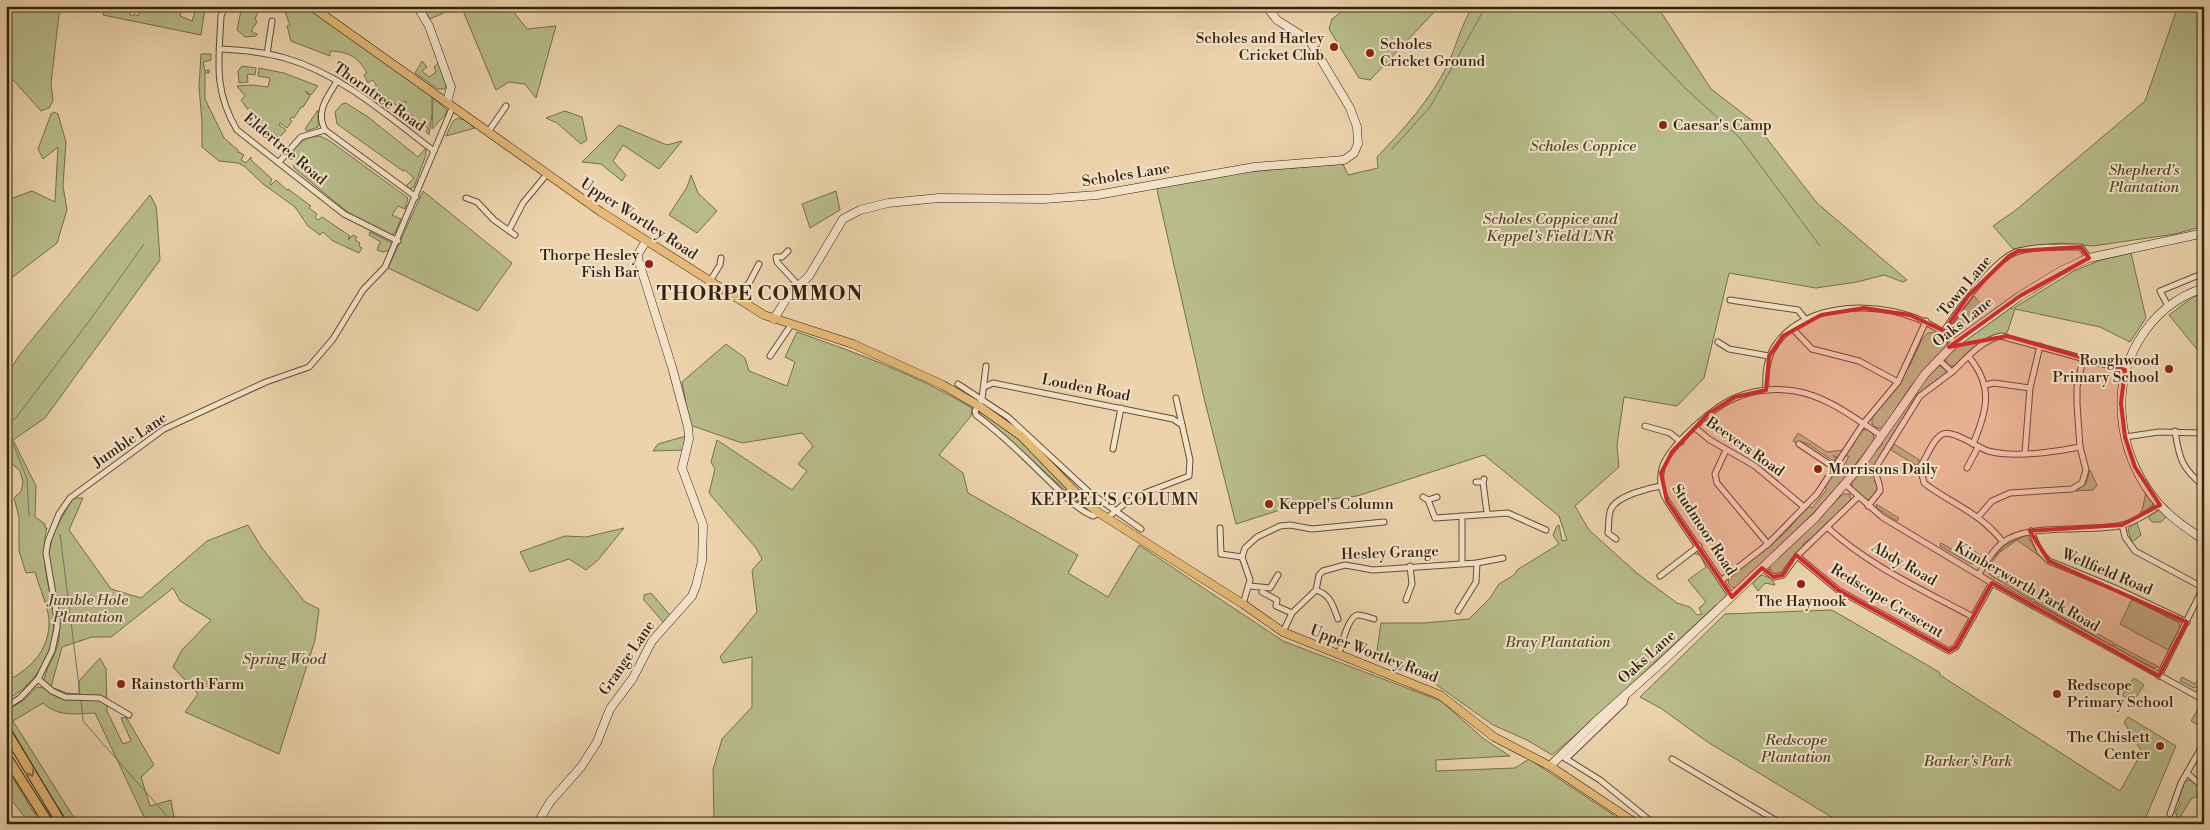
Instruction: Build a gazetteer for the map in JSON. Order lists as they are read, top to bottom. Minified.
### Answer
{"streets":{"main road":["Upper Wortley Road"],"street":["Thorntree Road","Eldertree Road","Scholes Lane","Town Lane","Oaks Lane","Louden Road","Jumble Lane","Beevers Road","Studmoor Road","Hesley Grange","Abdy Road","Wellfield Road","Kimberworth Park Road","Redscope Crescent","Grange Lane"]},"crossings":[["Thorntree Road","Eldertree Road"],["Thorntree Road","Jumble Lane"],["Eldertree Road","Jumble Lane"],["Scholes Lane","Upper Wortley Road"],["Upper Wortley Road","Oaks Lane"],["Upper Wortley Road","Jumble Lane"],["Upper Wortley Road","Hesley Grange"],["Upper Wortley Road","Grange Lane"],["Town Lane","Oaks Lane"],["Oaks Lane","Beevers Road"],["Oaks Lane","Studmoor Road"],["Oaks Lane","Kimberworth Park Road"],["Beevers Road","Studmoor Road"],["Abdy Road","Redscope Crescent"],["Kimberworth Park Road","Redscope Crescent"]],"districts":["THORPE COMMON","KEPPEL'S COLUMN"],"parks":["Scholes Coppice","Shepherd's Plantation","Scholes Coppice and Keppel's Field LNR","Jumble Hole Plantation","Bray Plantation","Spring Wood","Redscope Plantation","Barker's Park"],"places":["Scholes and Harley Cricket Club","Scholes Cricket Ground","Caesar's Camp","Thorpe Hesley Fish Bar","Roughwood Primary School","Morrisons Daily","Keppel's Column","The Haynook","Rainstorth Farm","Redscope Primary School","The Chislett Center"]}
